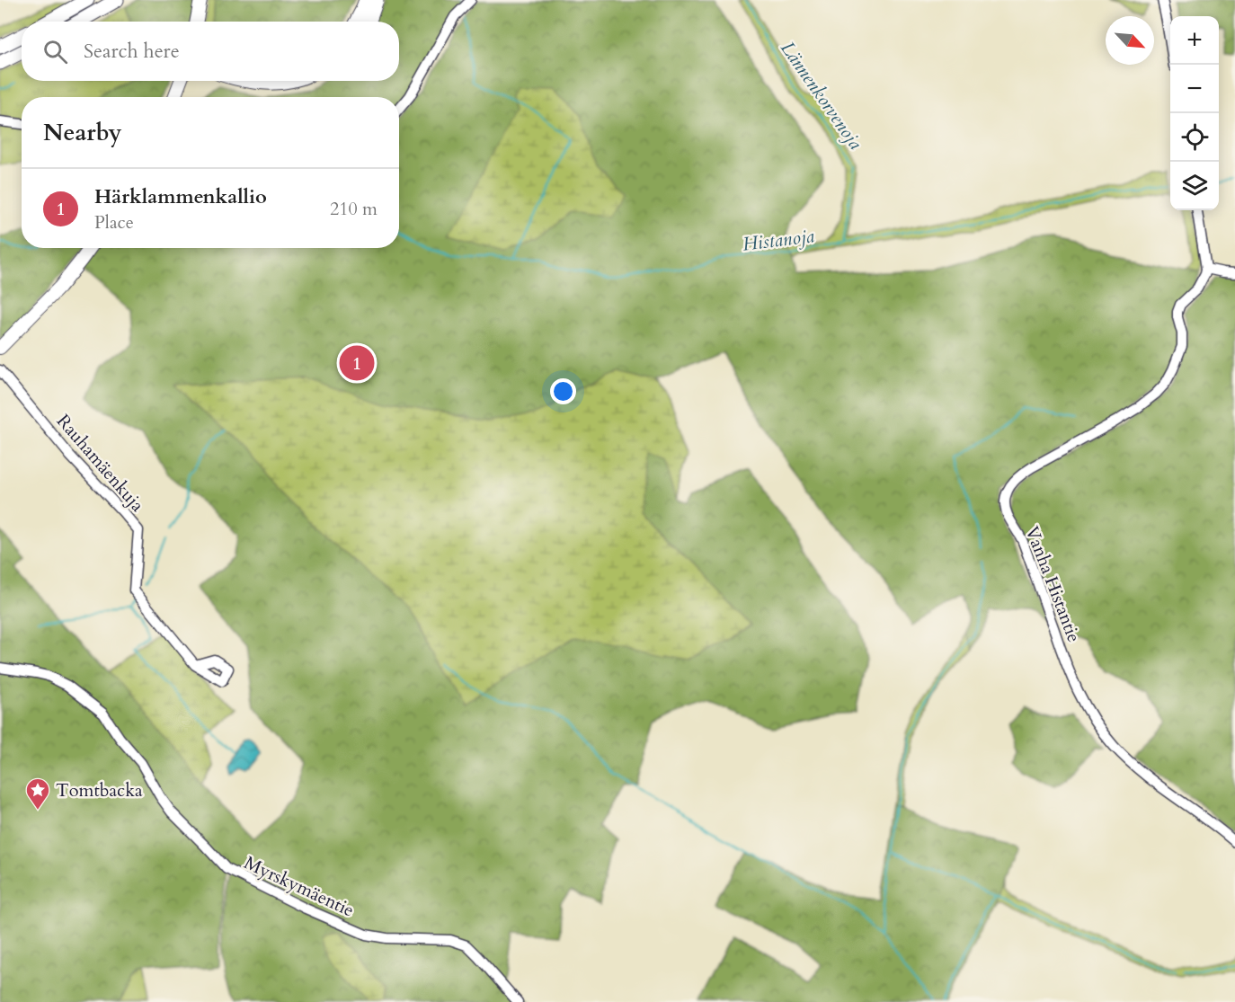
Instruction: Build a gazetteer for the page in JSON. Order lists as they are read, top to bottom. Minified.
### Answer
{"streets":{"street":["Rauhamäenkuja","Vanha Histantie","Myrskymäentie"]},"water":["Lännenkorvenoja","Histanoja"],"places":{"place":["Tomtbacka"]},"north":"bottom right","page":{"map_buttons":["+","−"],"search":"Search here","heading":"Nearby","list":[{"mark":"1","name":"Härklammenkallio","note":"Place","value":"210 m"}],"pins":"1"}}
